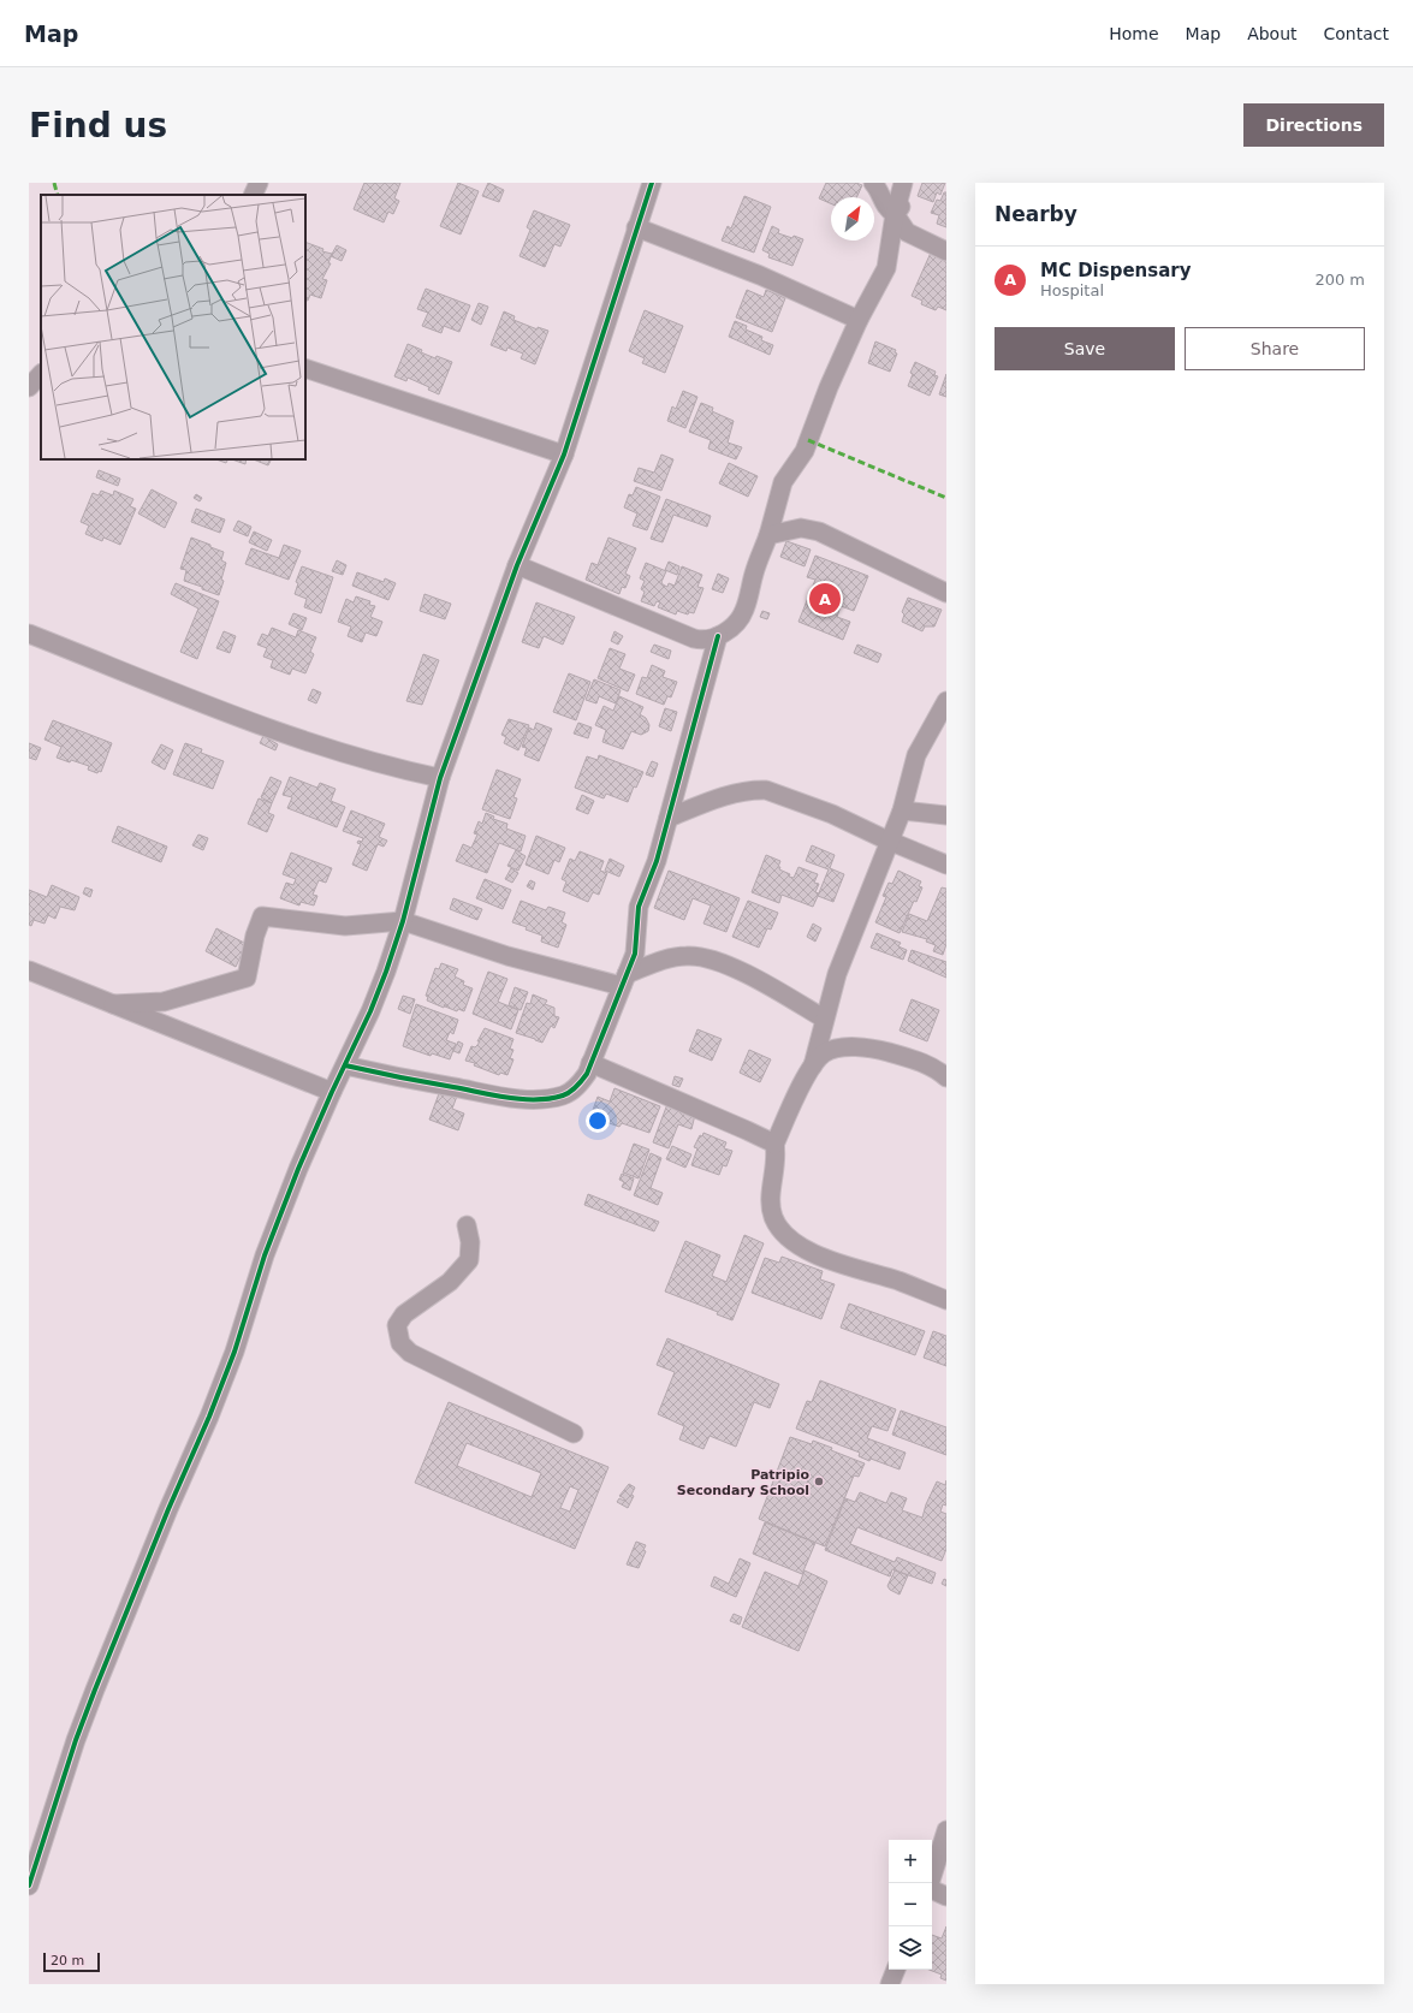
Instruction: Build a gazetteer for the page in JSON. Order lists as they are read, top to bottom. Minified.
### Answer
{"places":["Patripio Secondary School"],"scale_bar":"20 m","north":"top right","page":{"header":"Map","nav":["Home","Map","About","Contact"],"buttons":["Directions",["Save","Share"]],"title":"Find us","heading":"Nearby","list":[{"mark":"A","name":"MC Dispensary","note":"Hospital","value":"200 m"}],"pins":"A","map_buttons":["+","−"],"scale":"20 m"}}
